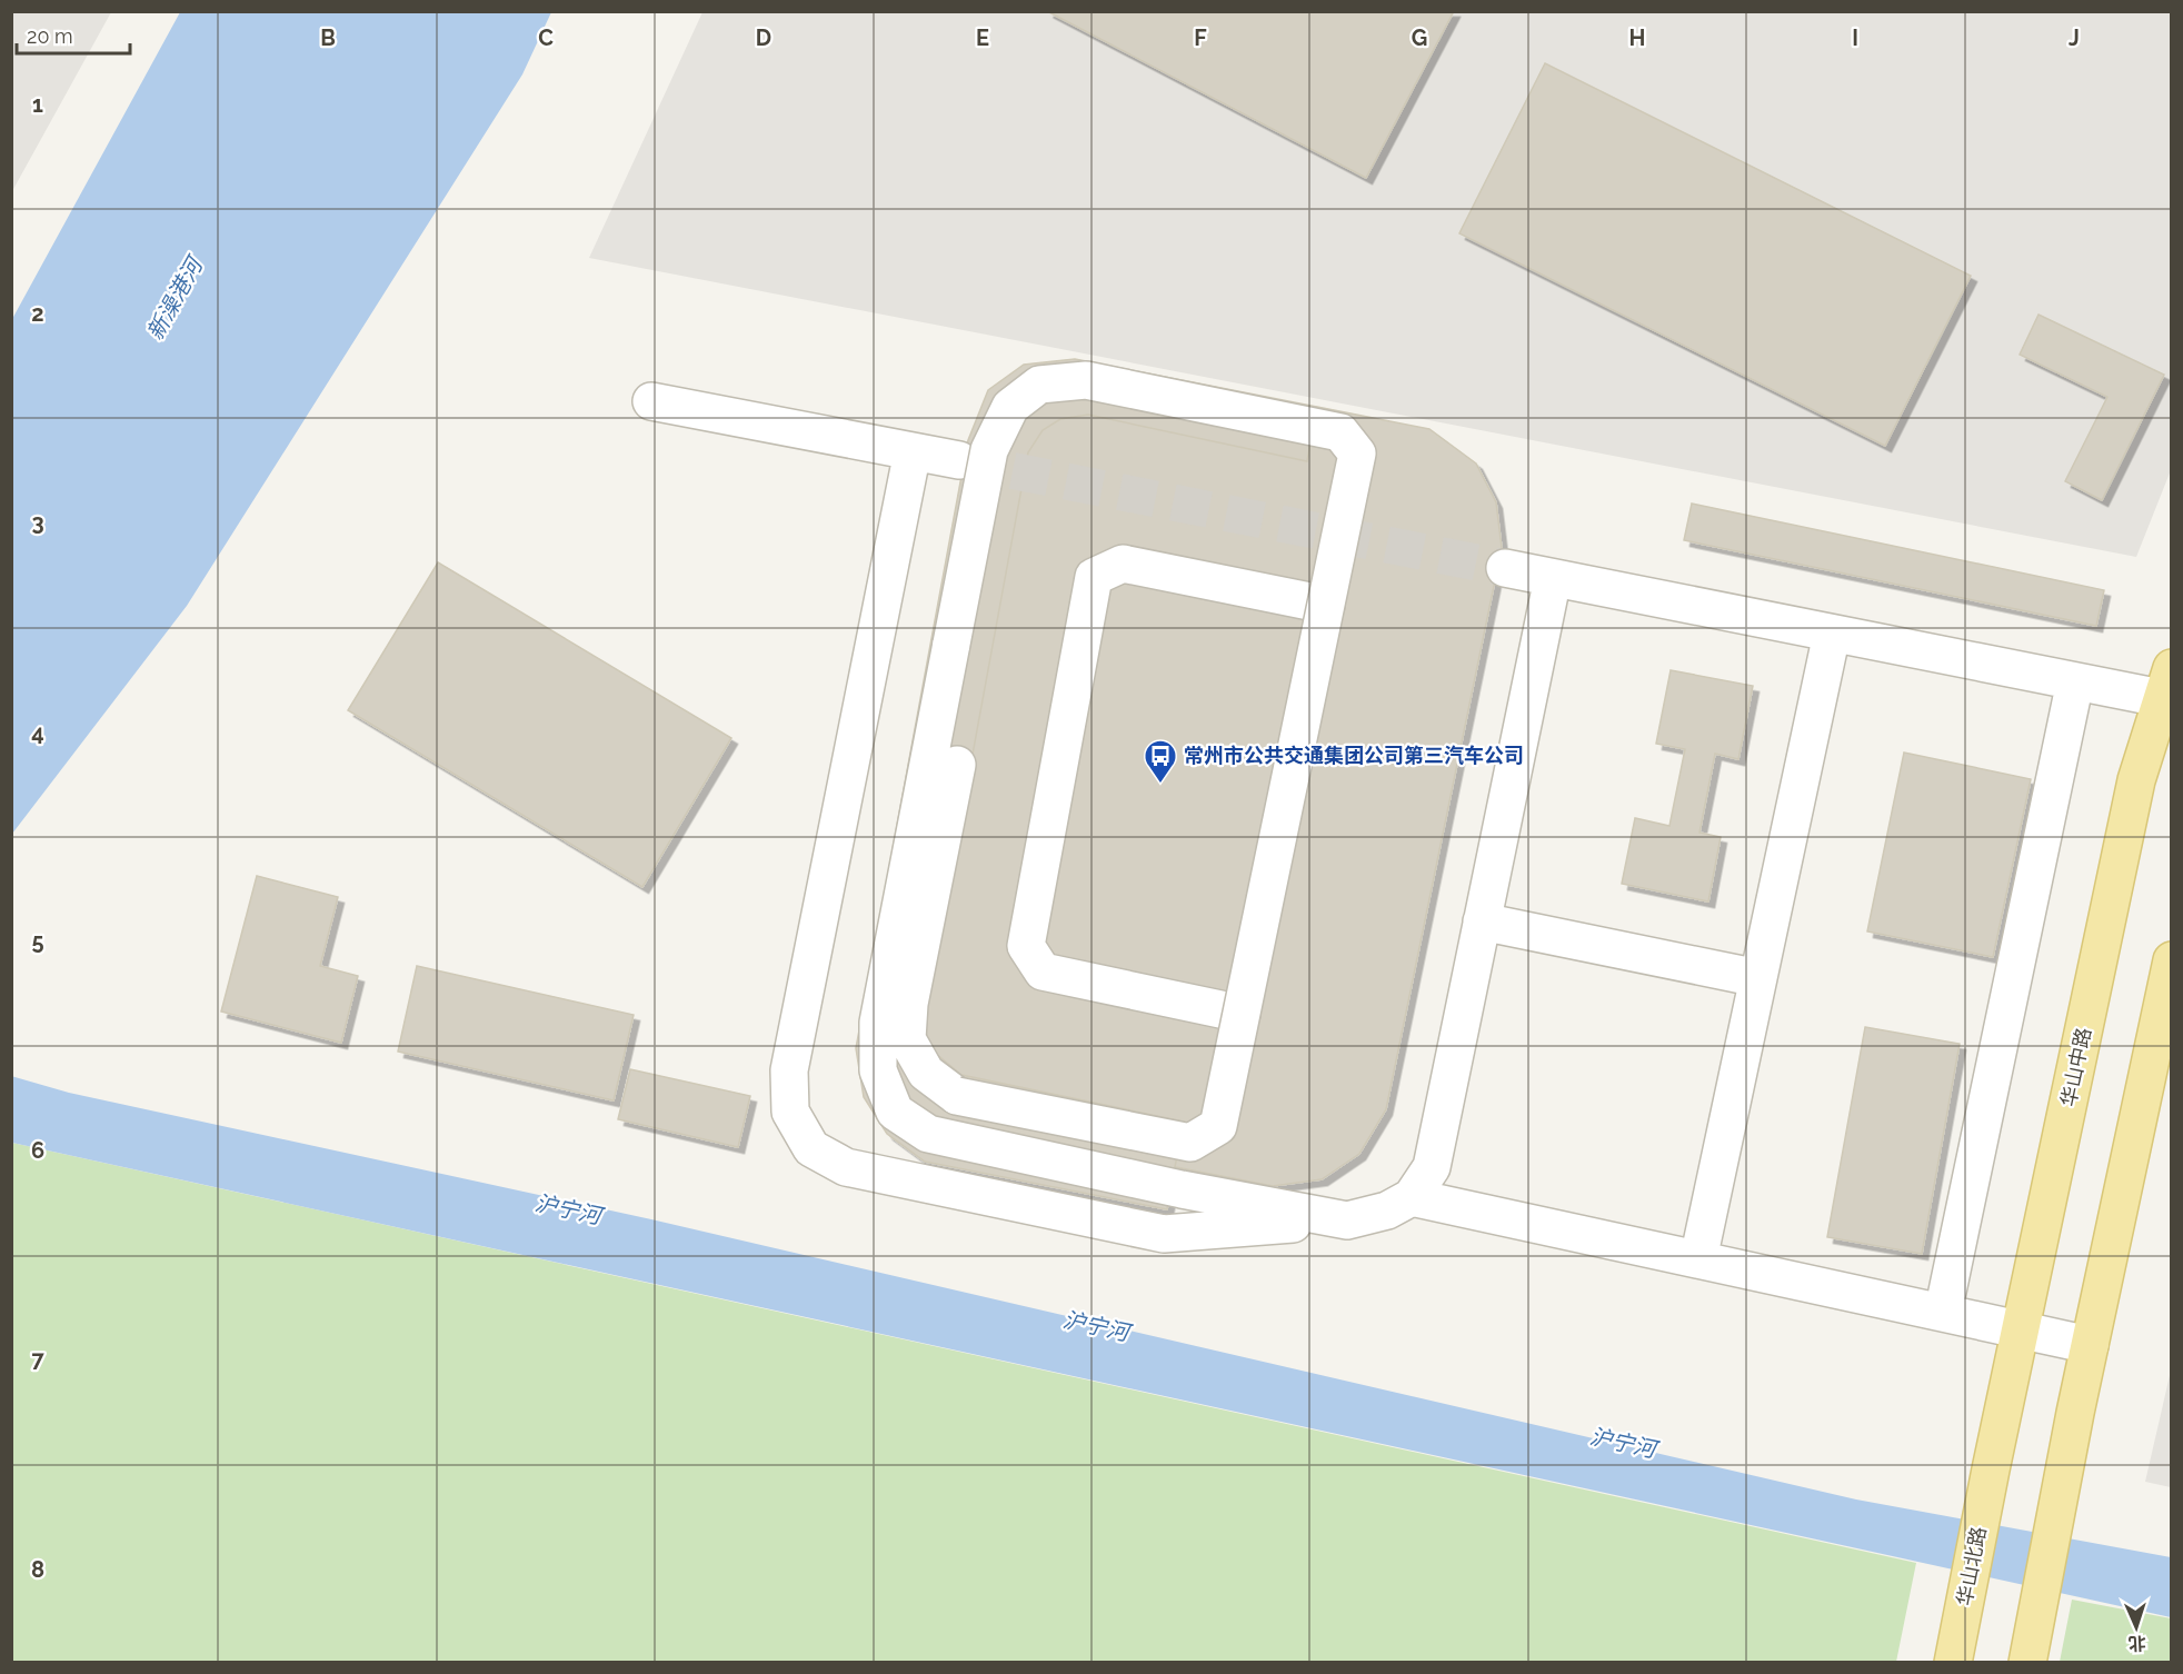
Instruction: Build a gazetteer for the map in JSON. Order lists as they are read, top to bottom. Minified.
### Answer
{"streets":{"main road":["华山中路","华山北路"]},"crossings":[["华山中路","华山北路"]],"water":["新澡港河","沪宁河"],"places":{"bus stop":["常州市公共交通集团公司第三汽车公司"]},"scale_bar":"20 m","north":"bottom","grid":{"columns":["B","C","D","E","F","G","H","I","J"],"rows":["1","2","3","4","5","6","7","8"]}}
